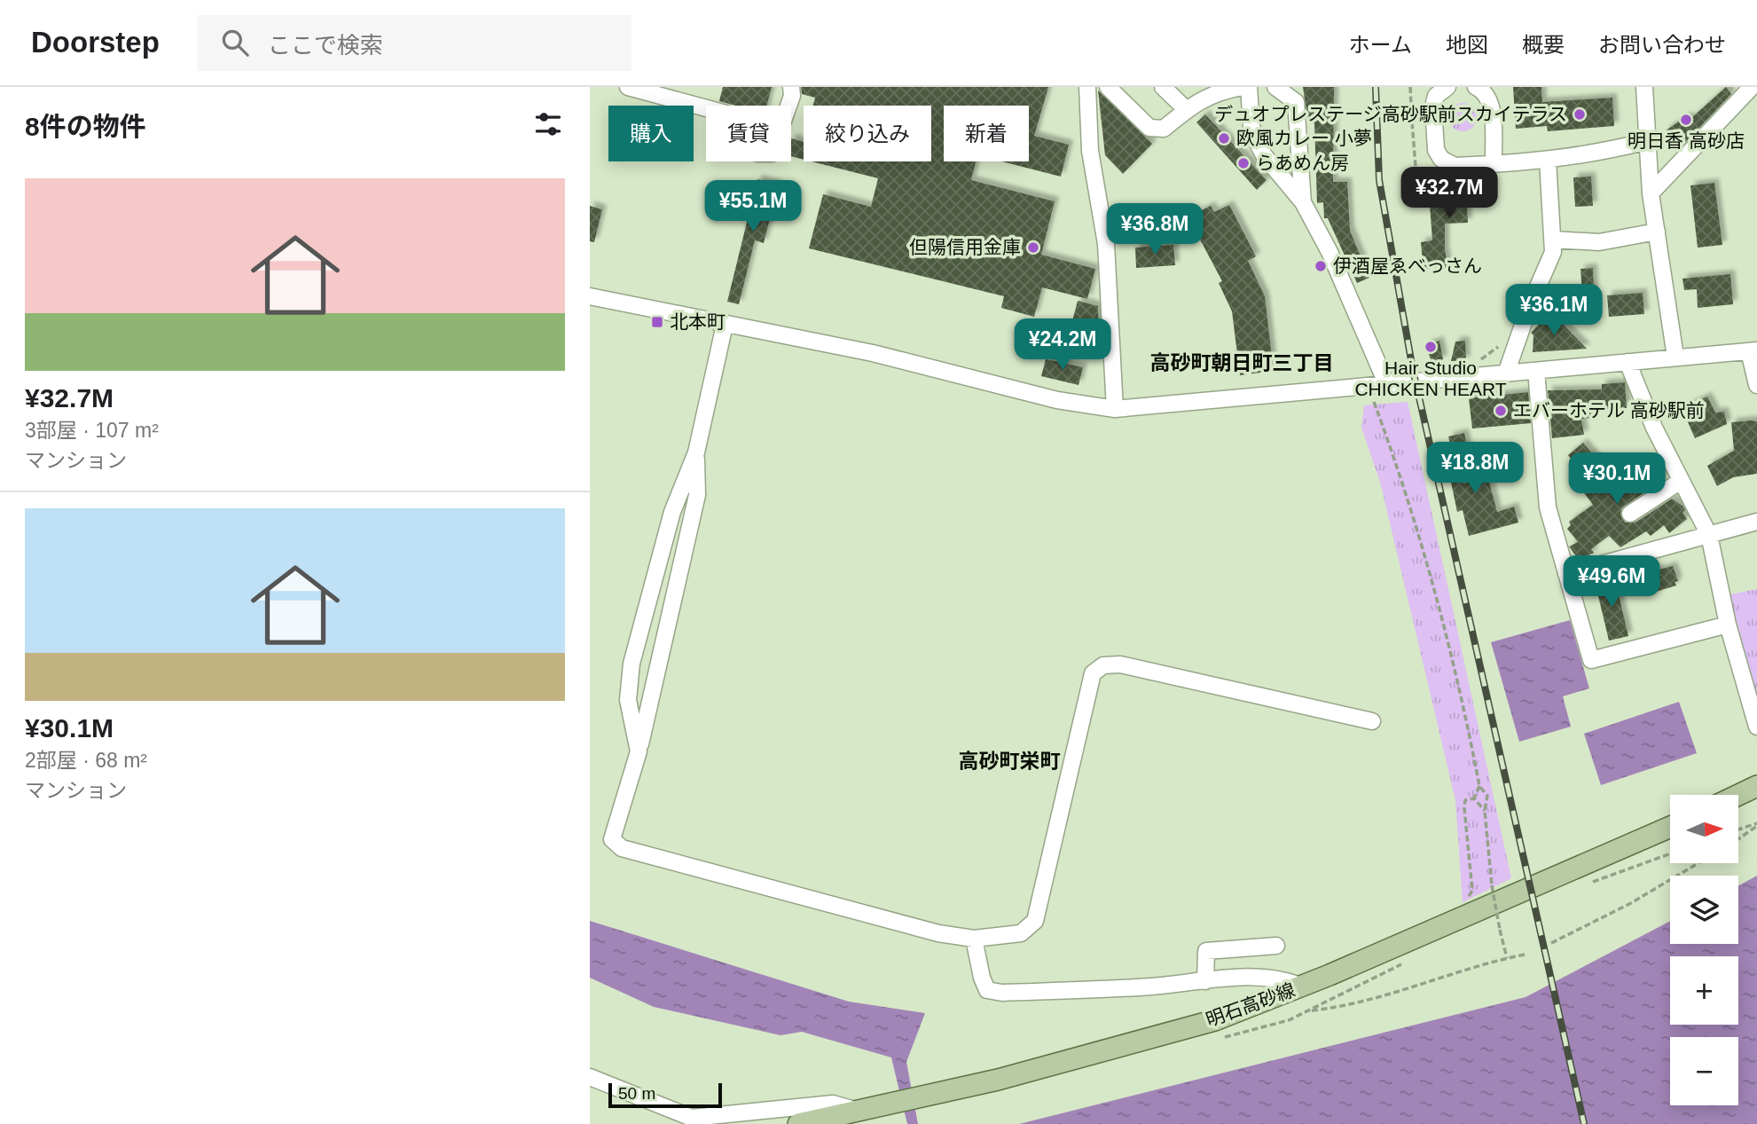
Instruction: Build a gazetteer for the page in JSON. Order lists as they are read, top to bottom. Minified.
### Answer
{"streets":{"main road":["明石高砂線"]},"districts":["高砂町朝日町三丁目","高砂町栄町"],"places":{"other":["デュオプレステージ高砂駅前スカイテラス","明日香 高砂店","欧風カレー 小夢","らあめん房","但陽信用金庫","伊酒屋ゑべっさん","Hair Studio CHICKEN HEART","エバーホテル 高砂駅前"],"transit":["北本町"]},"scale_bar":"50 m","north":"right","page":{"header":"Doorstep","search":"ここで検索","nav":["ホーム","地図","概要","お問い合わせ"],"heading":"8件の物件","chip":["購入","賃貸","絞り込み","新着"],"list":[{"name":"¥32.7M","note":"3部屋 · 107 m² · マンション"},{"name":"¥30.1M","note":"2部屋 · 68 m² · マンション"}],"price":["¥32.7M","¥55.1M","¥36.8M","¥36.1M","¥24.2M","¥18.8M","¥30.1M","¥49.6M"],"map_buttons":["+","−"],"scale":"50 m"}}
